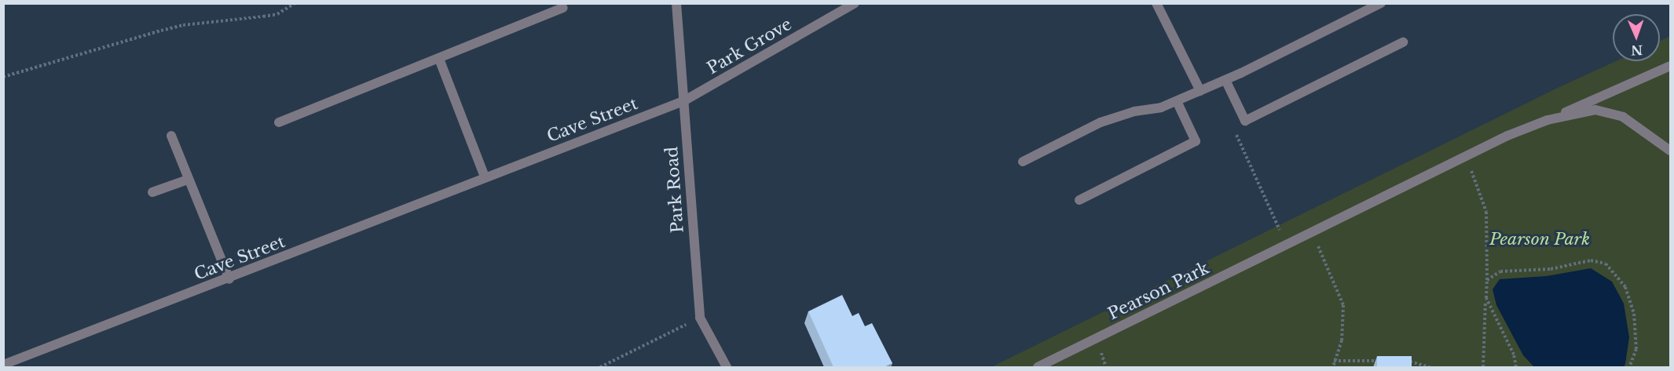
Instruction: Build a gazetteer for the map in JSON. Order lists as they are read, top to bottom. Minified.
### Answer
{"streets":{"street":["Park Grove","Cave Street","Park Road","Pearson Park"]},"crossings":[["Park Grove","Cave Street"],["Park Grove","Park Road"],["Cave Street","Park Road"]],"parks":["Pearson Park"],"north":"bottom"}
